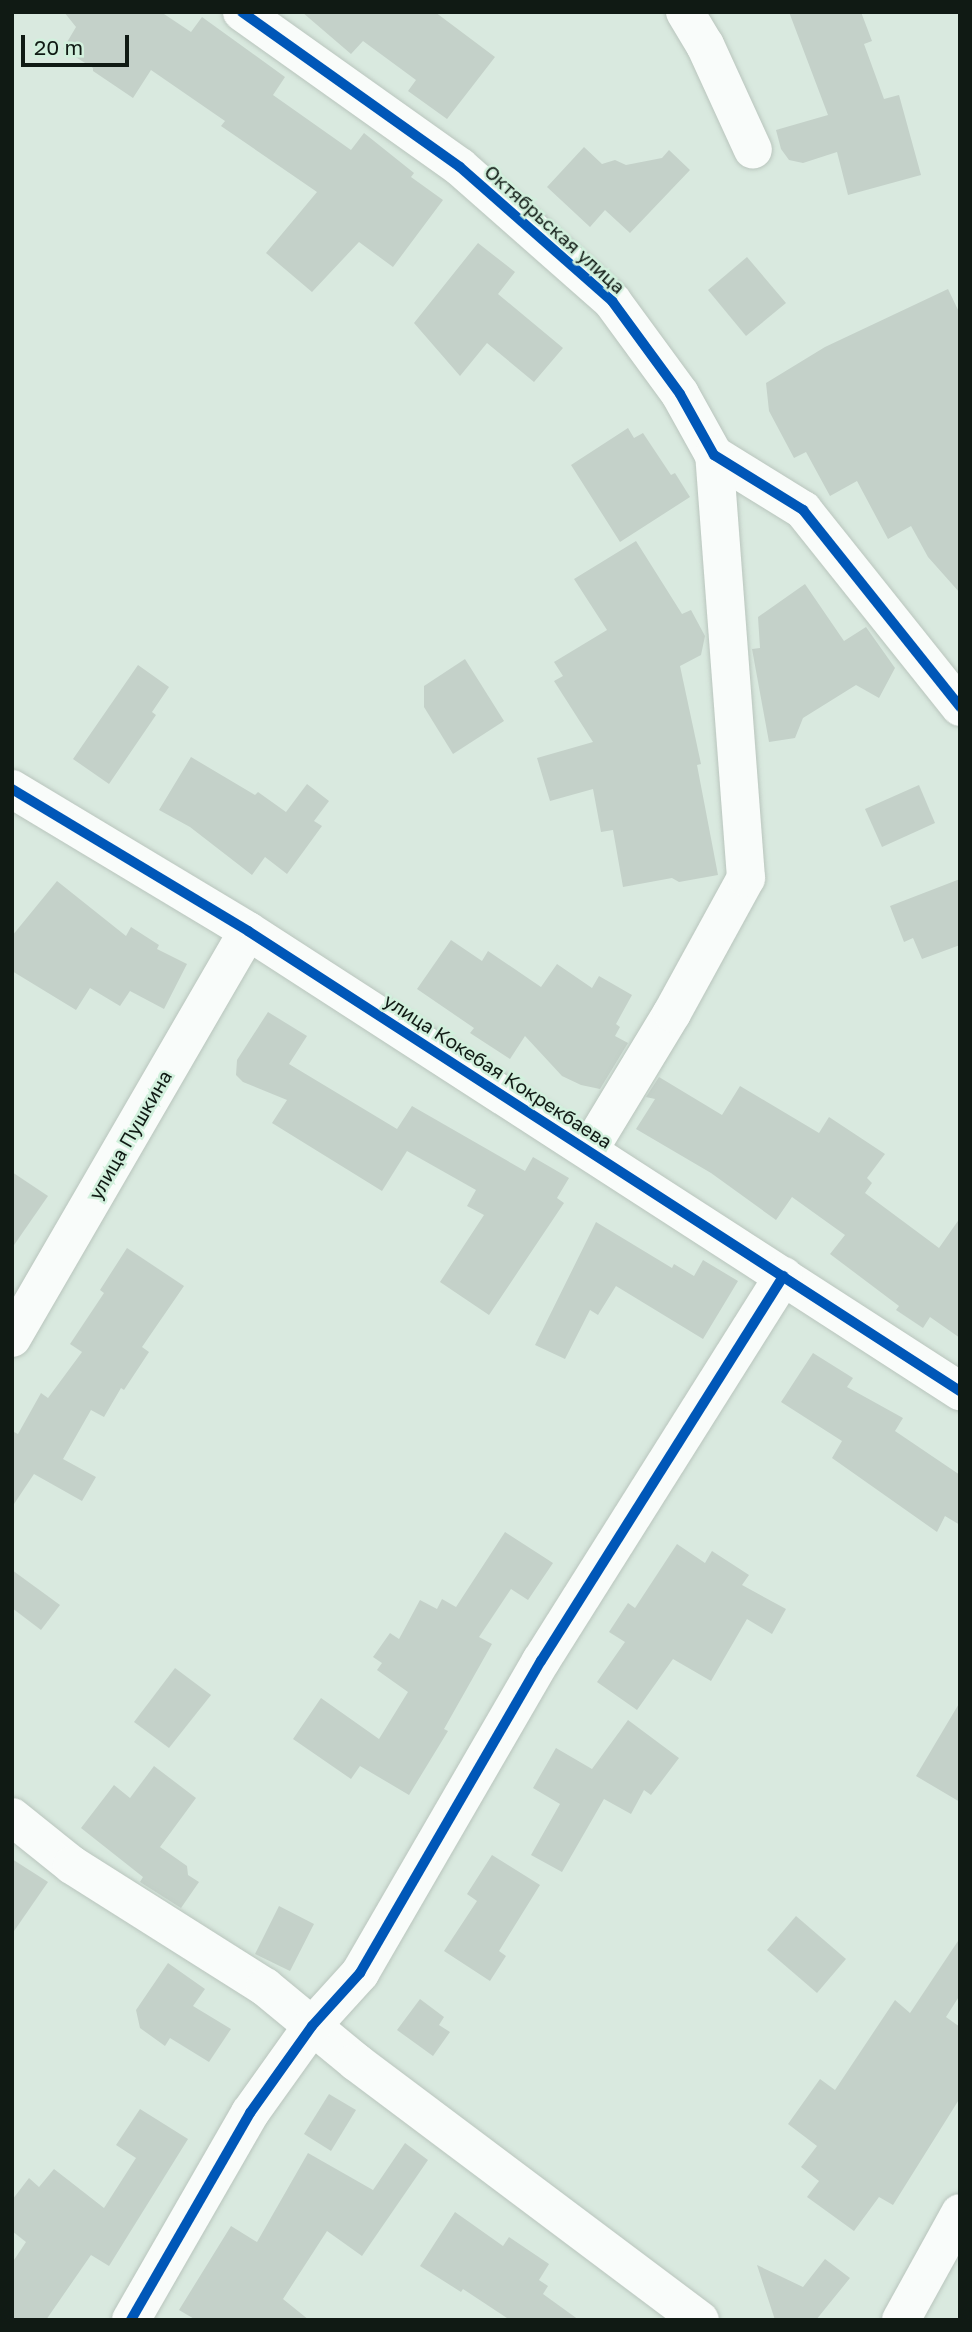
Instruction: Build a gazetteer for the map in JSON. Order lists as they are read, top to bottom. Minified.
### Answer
{"streets":{"street":["Октябрьская улица","улица Кокебая Кокрекбаева","улица Пушкина"]},"crossings":[["улица Кокебая Кокрекбаева","улица Пушкина"]],"scale_bar":"20 m"}
